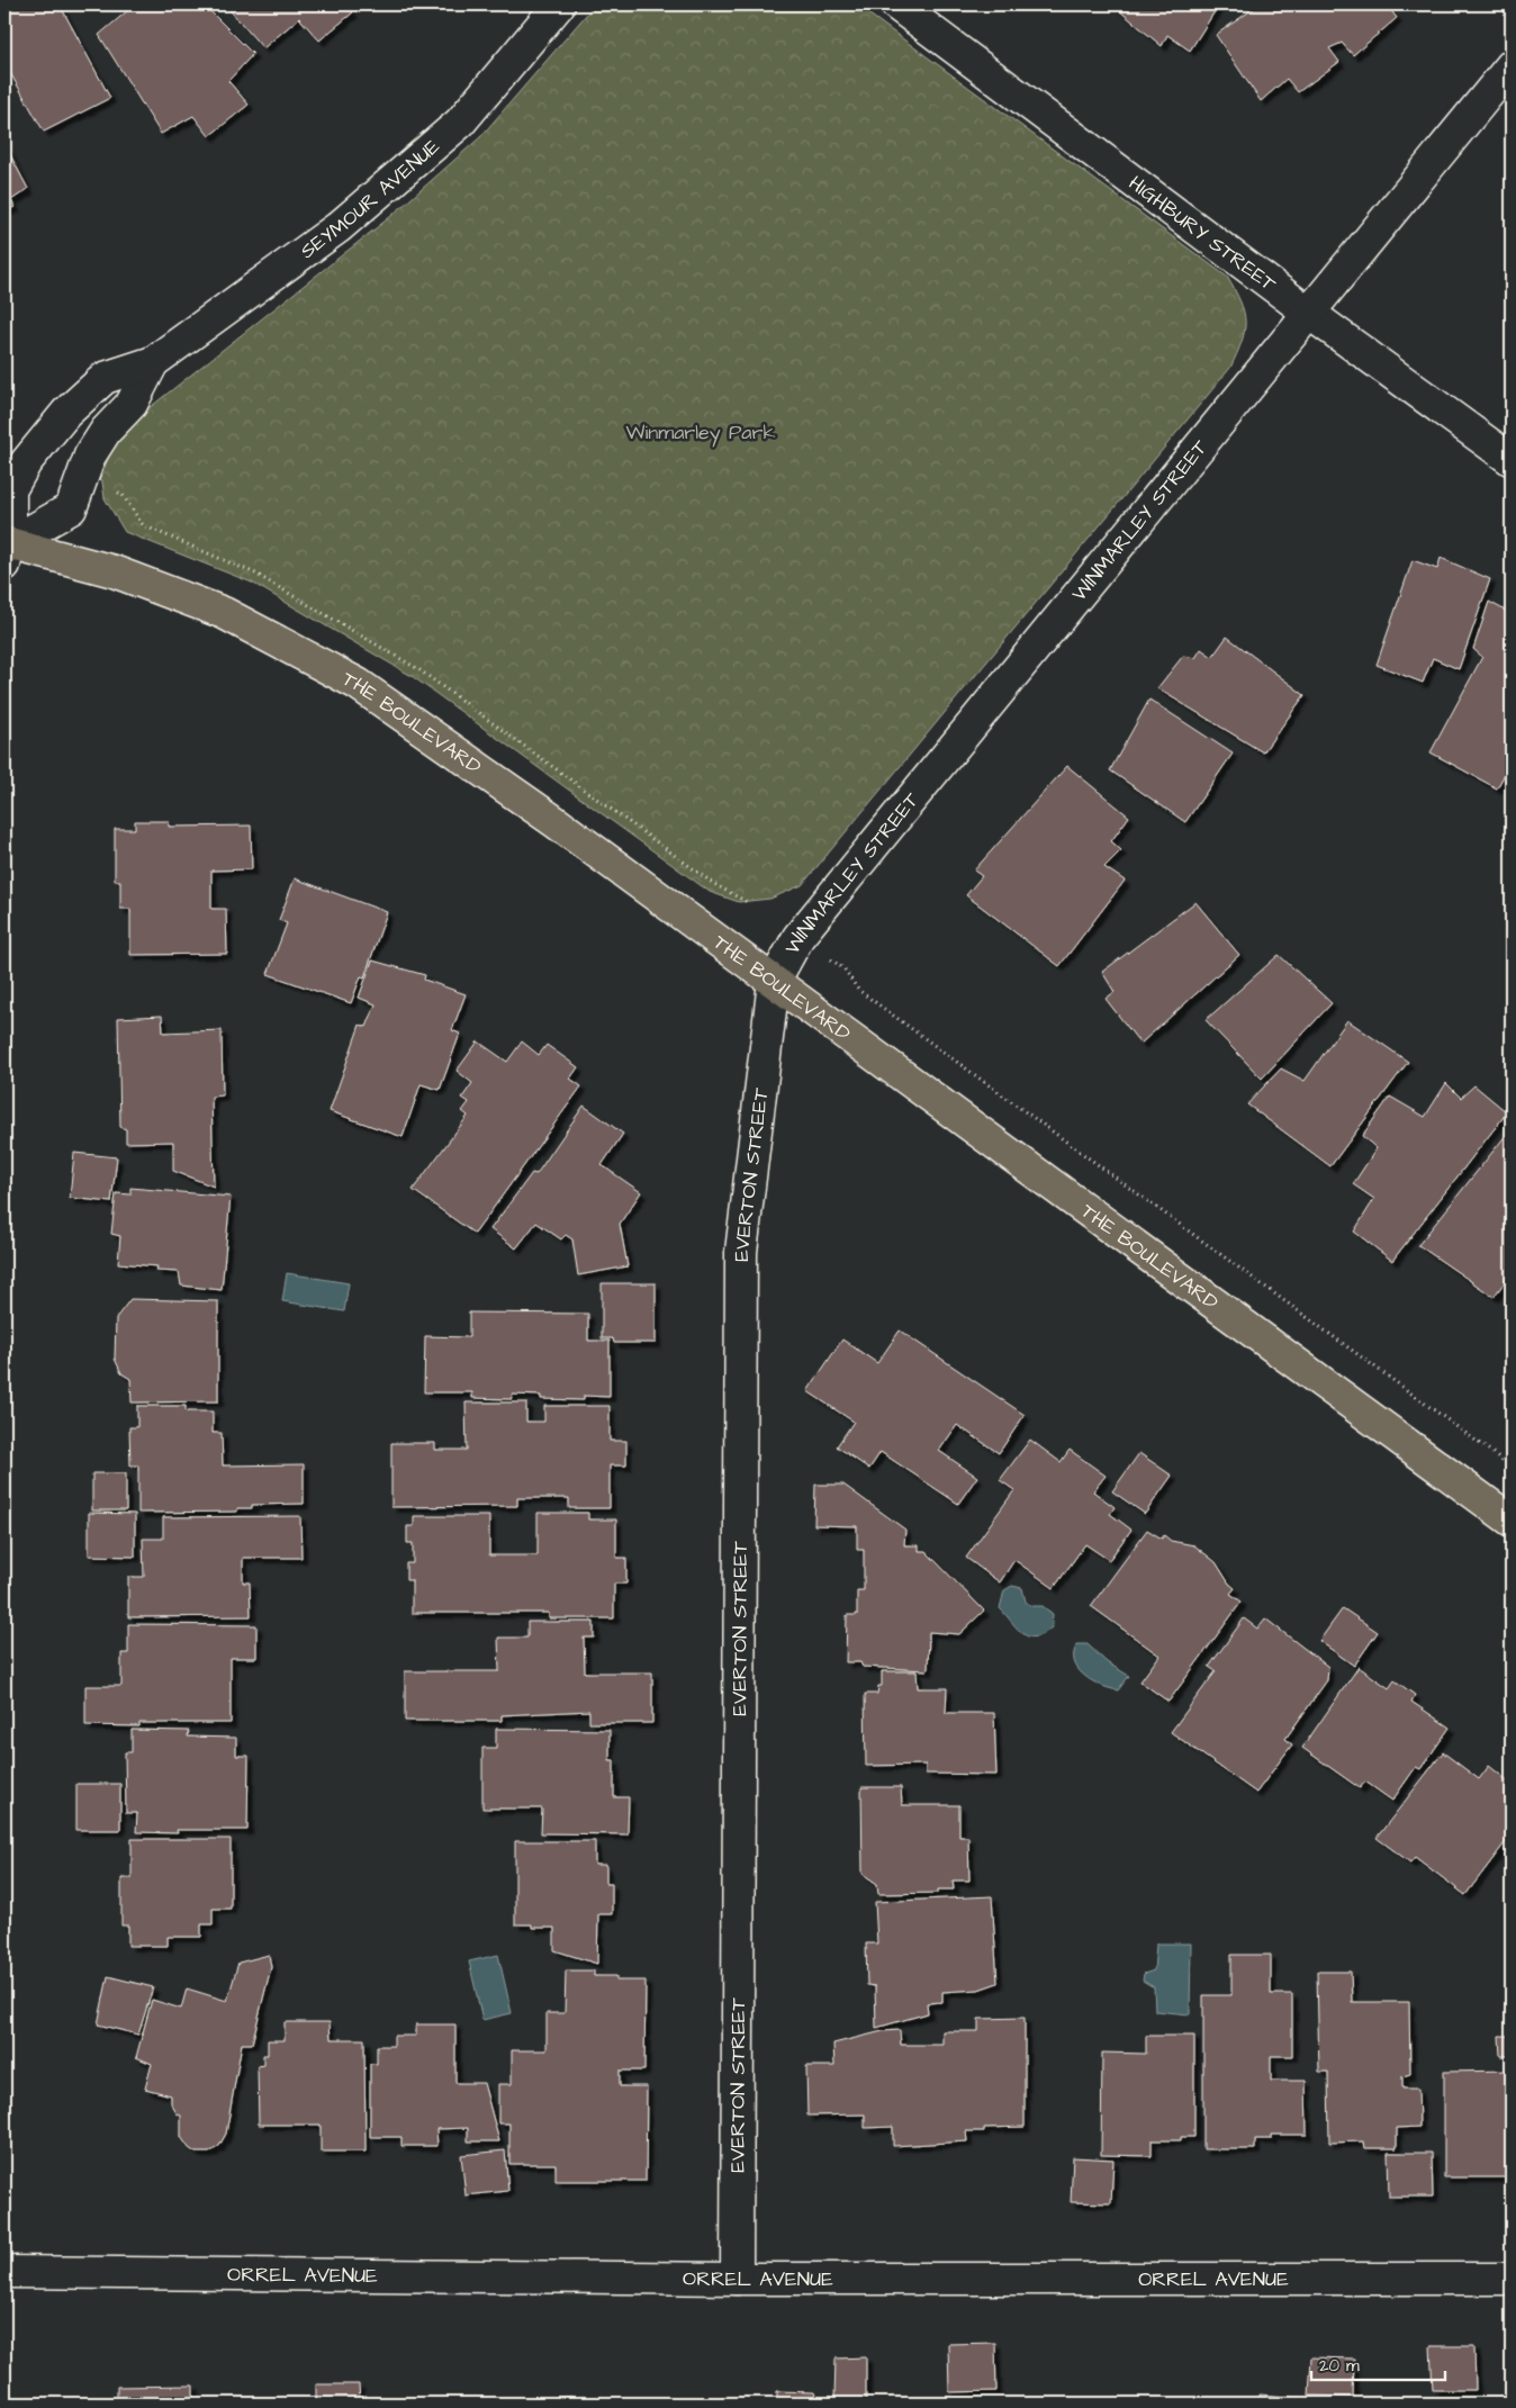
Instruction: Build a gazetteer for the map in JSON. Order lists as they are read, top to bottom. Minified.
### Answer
{"streets":{"main road":["THE BOULEVARD"],"street":["SEYMOUR AVENUE","HIGHBURY STREET","WINMARLEY STREET","EVERTON STREET","ORREL AVENUE"]},"crossings":[["SEYMOUR AVENUE","THE BOULEVARD"],["HIGHBURY STREET","WINMARLEY STREET"],["WINMARLEY STREET","THE BOULEVARD"],["WINMARLEY STREET","EVERTON STREET"],["THE BOULEVARD","EVERTON STREET"],["EVERTON STREET","ORREL AVENUE"]],"parks":["Winmarley Park"],"scale_bar":"20 m"}
